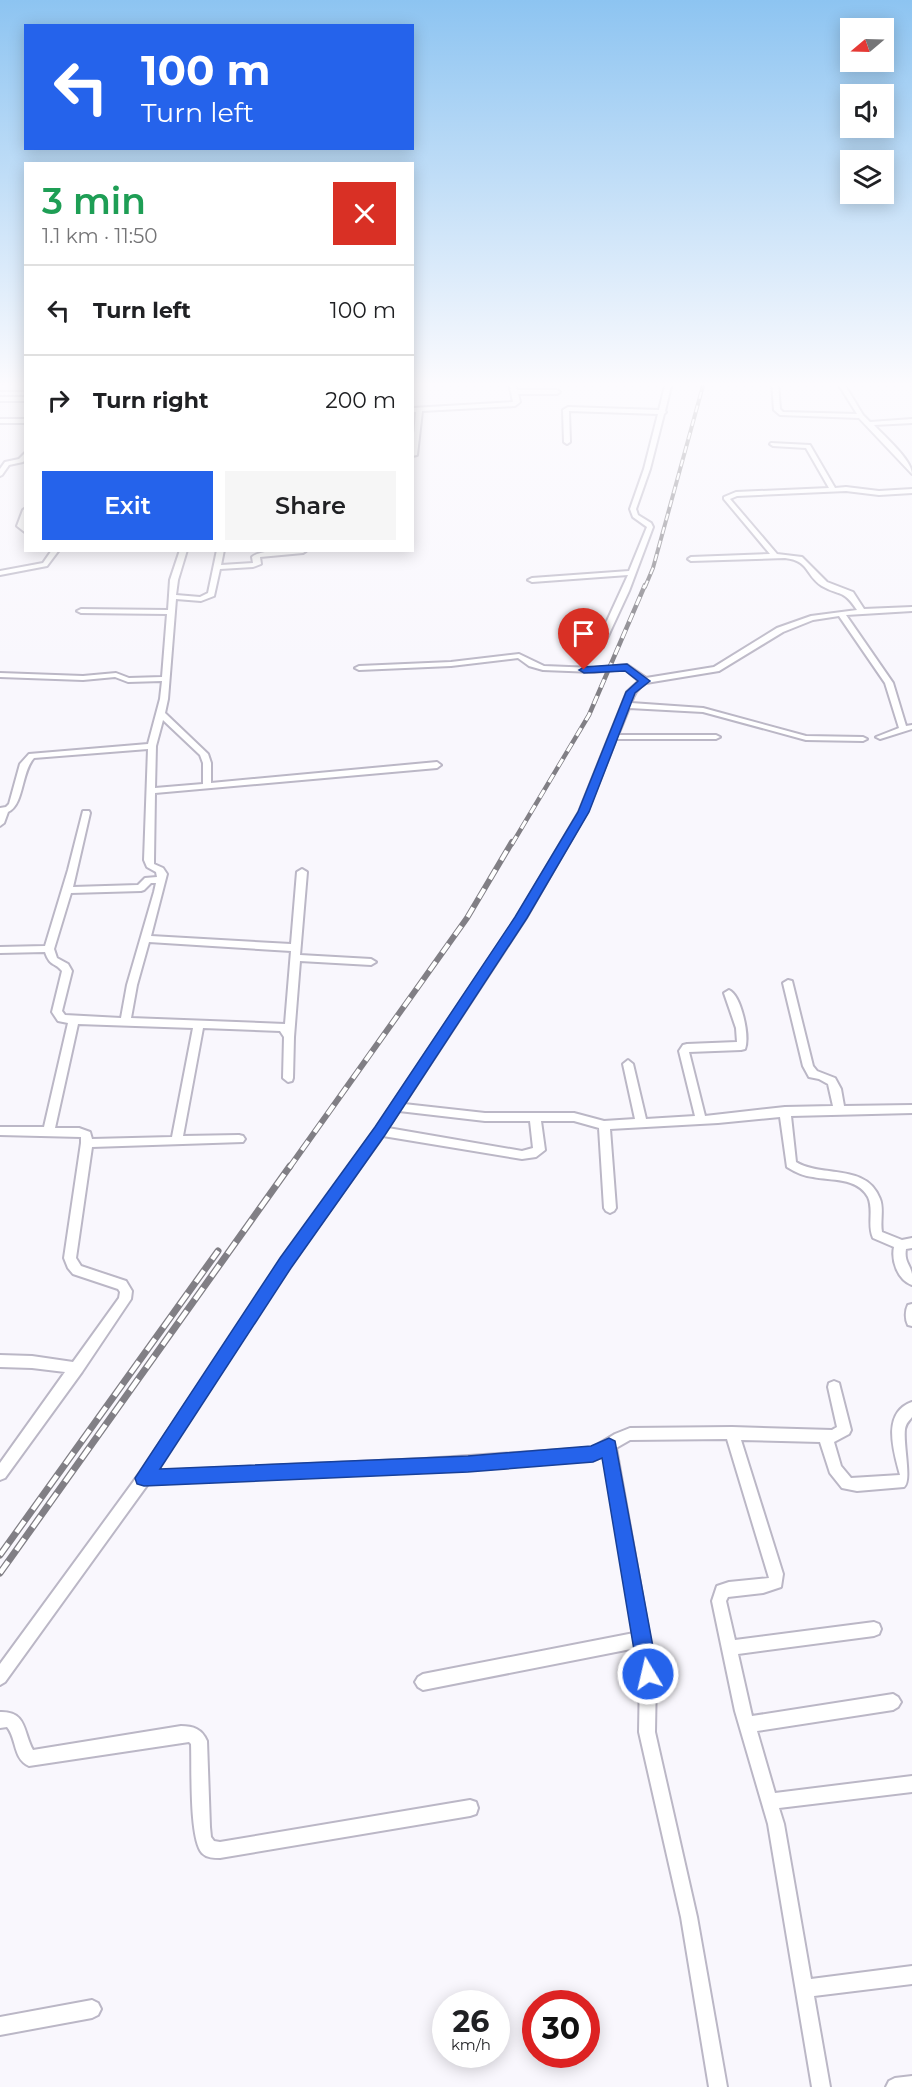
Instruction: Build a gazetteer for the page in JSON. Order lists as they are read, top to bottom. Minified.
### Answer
{"north":"left","page":{"turn":["100 m","Turn left"],"heading":["3 min","1.1 km · 11:50"],"list":[{"name":"Turn left","value":"100 m"},{"name":"Turn right","value":"200 m"}],"buttons":["Exit","Share"],"speed":"26 km/h","limit":"30"}}
